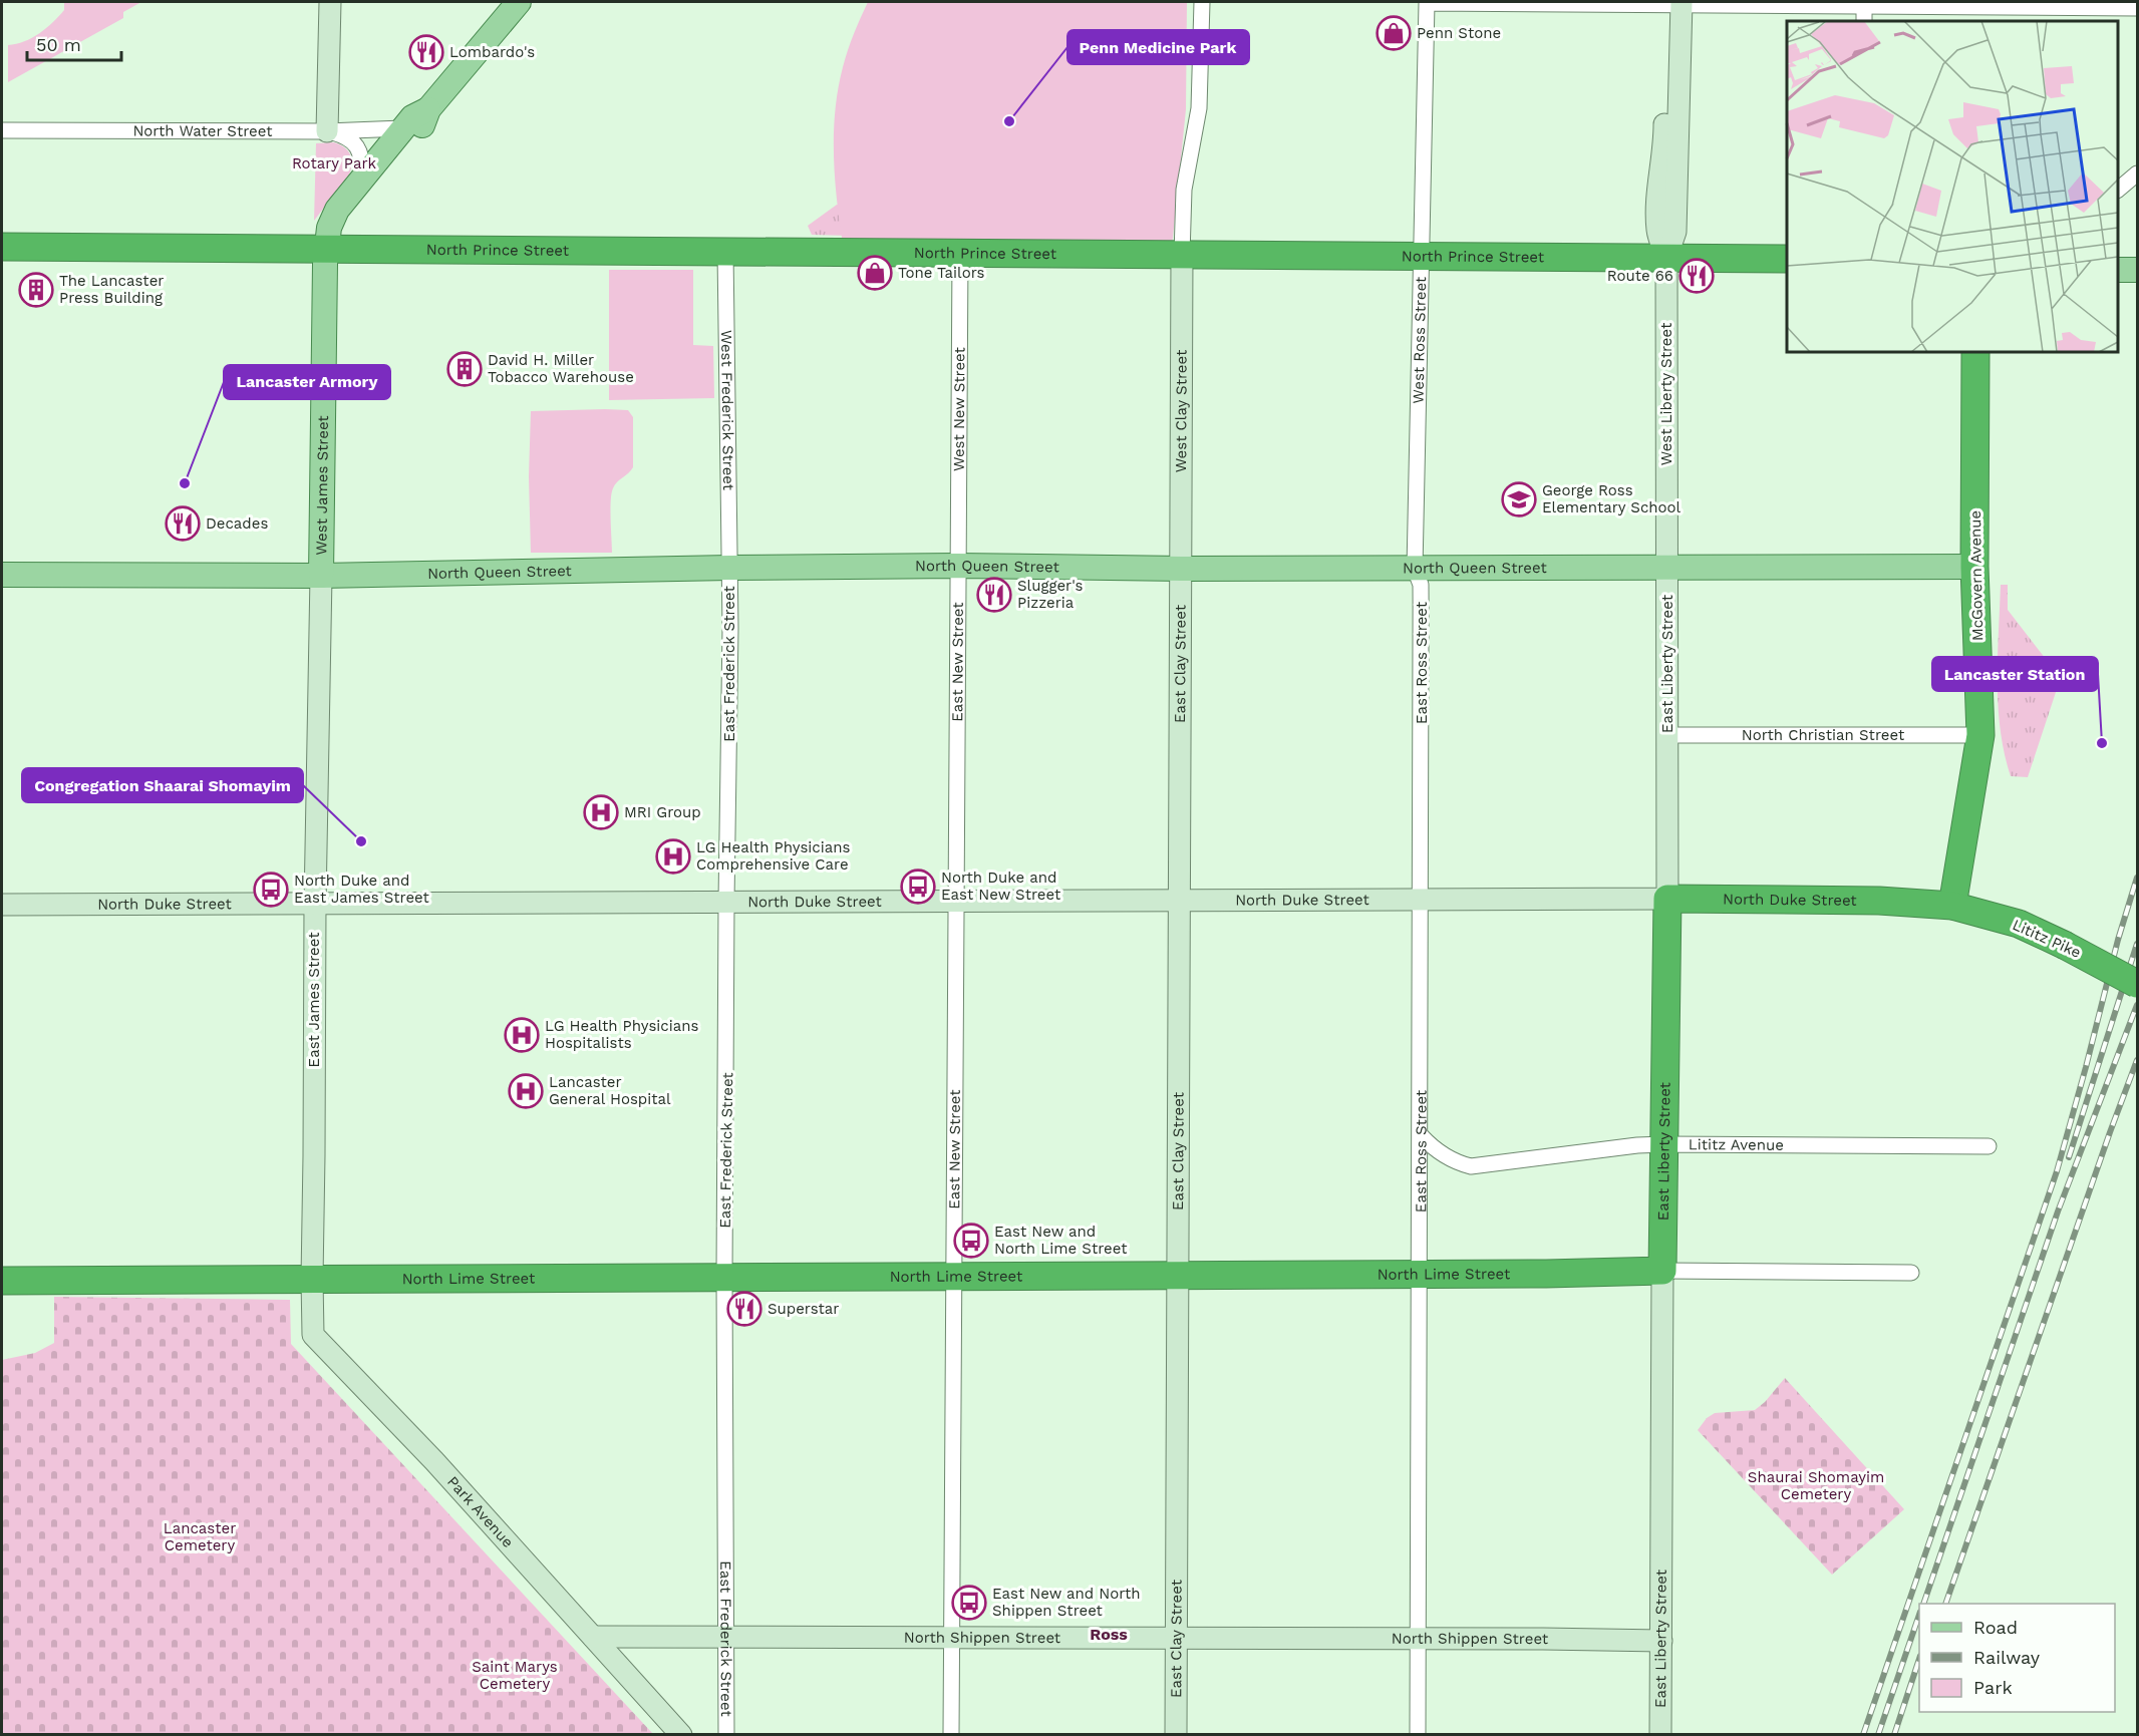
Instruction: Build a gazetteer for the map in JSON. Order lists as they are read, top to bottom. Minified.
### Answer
{"streets":{"highway":["North Prince Street","McGovern Avenue","East Liberty Street","North Duke Street","Lititz Pike","North Lime Street"],"main road":["West Liberty Street","West Clay Street","West James Street","North Queen Street","East Clay Street","East James Street","Park Avenue","North Shippen Street"],"street":["North Water Street","West Ross Street","West Frederick Street","West New Street","East New Street","East Ross Street","East Frederick Street","North Christian Street","Lititz Avenue"]},"crossings":[["North Water Street","West James Street"],["North Prince Street","West Ross Street"],["North Prince Street","West Liberty Street"],["North Prince Street","West Frederick Street"],["North Prince Street","West New Street"],["North Prince Street","West Clay Street"],["North Prince Street","West James Street"],["West Ross Street","North Queen Street"],["West Ross Street","East Ross Street"],["West Liberty Street","North Queen Street"],["West Liberty Street","East Liberty Street"],["West Frederick Street","North Queen Street"],["West Frederick Street","East Frederick Street"],["West New Street","North Queen Street"],["West New Street","East New Street"],["West Clay Street","North Queen Street"],["West Clay Street","East Clay Street"],["West James Street","North Queen Street"],["West James Street","East James Street"],["North Queen Street","McGovern Avenue"],["North Queen Street","East New Street"],["North Queen Street","East Ross Street"],["North Queen Street","East Frederick Street"],["North Queen Street","East Clay Street"],["North Queen Street","East Liberty Street"],["North Queen Street","East James Street"],["McGovern Avenue","North Christian Street"],["McGovern Avenue","North Duke Street"],["McGovern Avenue","Lititz Pike"],["East New Street","North Duke Street"],["East New Street","North Lime Street"],["East New Street","North Shippen Street"],["East Ross Street","North Duke Street"],["East Ross Street","Lititz Avenue"],["East Ross Street","North Lime Street"],["East Ross Street","North Shippen Street"],["East Frederick Street","North Duke Street"],["East Frederick Street","North Lime Street"],["East Frederick Street","North Shippen Street"],["East Clay Street","North Duke Street"],["East Clay Street","North Lime Street"],["East Clay Street","North Shippen Street"],["East Liberty Street","North Christian Street"],["East Liberty Street","North Duke Street"],["East Liberty Street","Lititz Avenue"],["East Liberty Street","North Lime Street"],["East Liberty Street","North Shippen Street"],["North Duke Street","Lititz Pike"],["North Duke Street","East James Street"],["East James Street","North Lime Street"],["East James Street","Park Avenue"],["North Lime Street","Park Avenue"],["Park Avenue","North Shippen Street"]],"districts":["Ross"],"parks":["Rotary Park","Shaurai Shomayim Cemetery","Lancaster Cemetery","Saint Marys Cemetery"],"places":{"shop":["Penn Stone","Tone Tailors"],"restaurant":["Lombardo's","Route 66","Decades","Slugger's Pizzeria","Superstar"],"other":["Penn Medicine Park","Lancaster Armory","Lancaster Station","Congregation Shaarai Shomayim"],"building":["The Lancaster Press Building","David H. Miller Tobacco Warehouse"],"school or university":["George Ross Elementary School"],"hospital":["MRI Group","LG Health Physicians Comprehensive Care","LG Health Physicians Hospitalists","Lancaster General Hospital"],"bus stop":["North Duke and East New Street","North Duke and East James Street","East New and North Lime Street","East New and North Shippen Street"]},"legend":["Road","Railway","Park"],"scale_bar":"50 m"}
